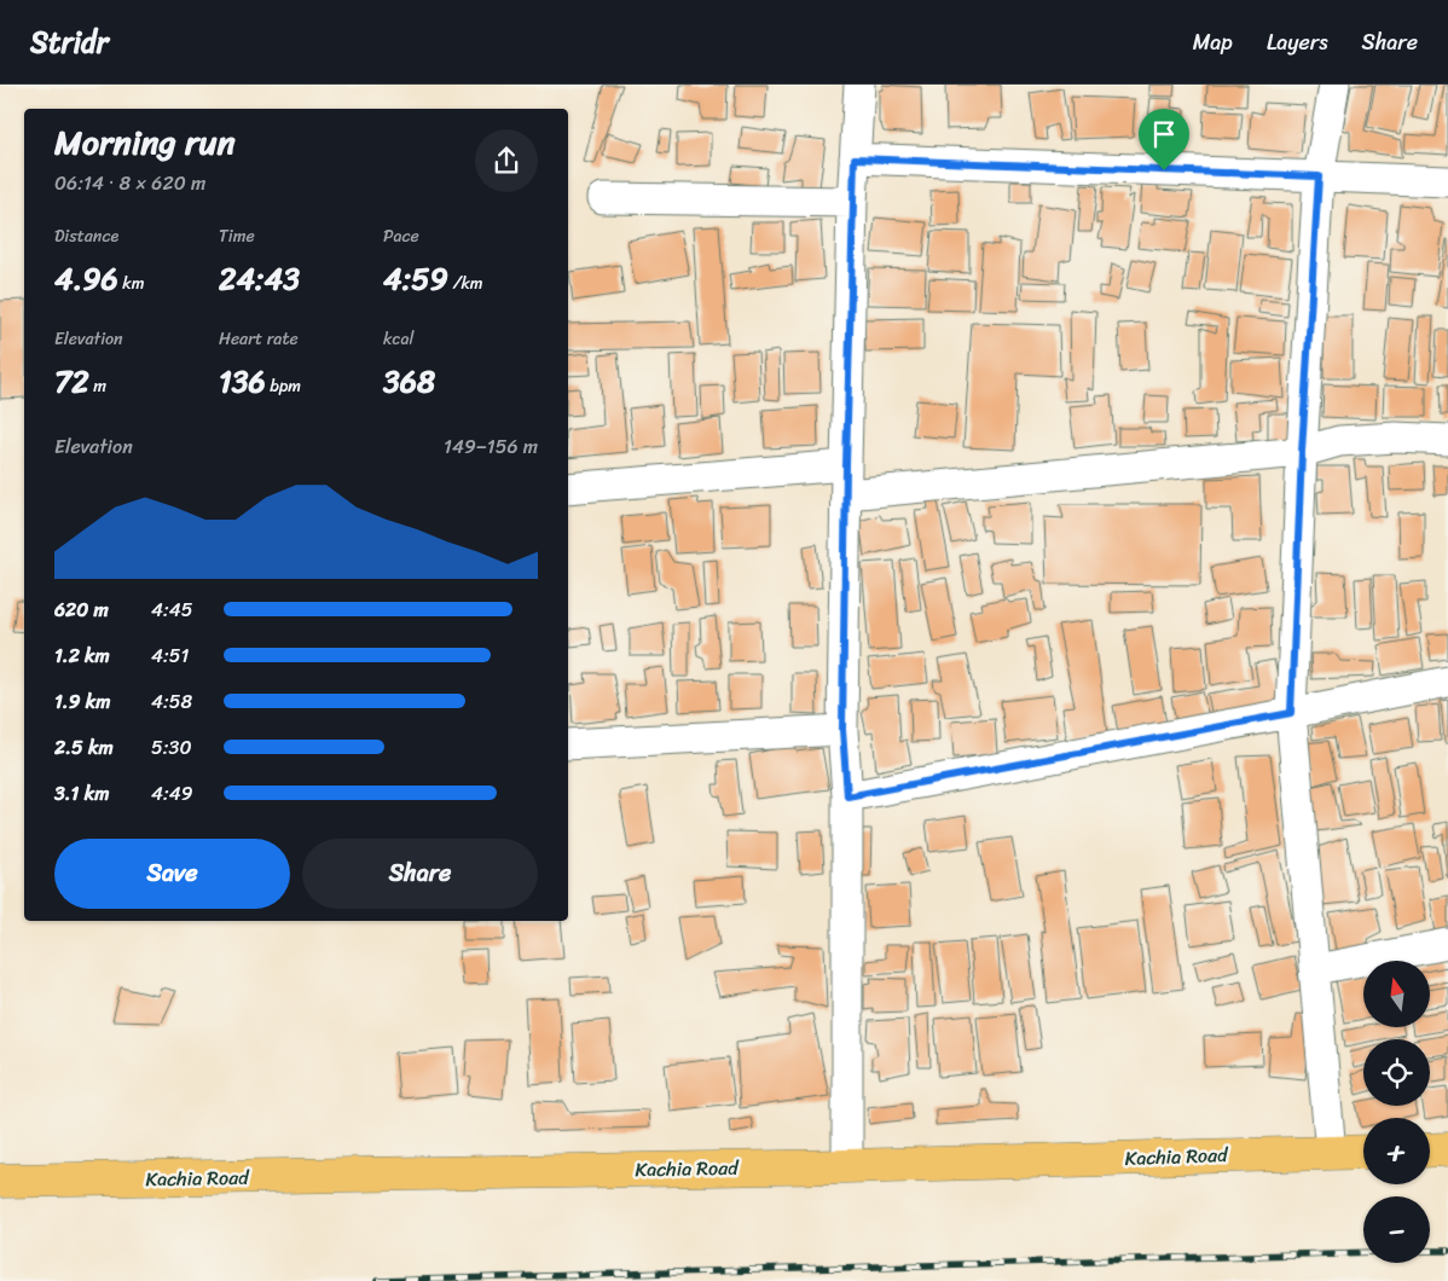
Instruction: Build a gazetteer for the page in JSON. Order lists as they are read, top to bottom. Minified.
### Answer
{"streets":{"main road":["Kachia Road"]},"north":"top","page":{"header":"Stridr","nav":["Map","Layers","Share"],"heading":["Morning run","06:14 · 8 × 620 m"],"stats":[["Distance","4.96 km"],["Time","24:43"],["Pace","4:59 /km"],["Elevation","72 m"],["Heart rate","136 bpm"],["kcal","368"]],"chart":["Elevation","149–156 m"],"list":[{"name":"620 m","note":"4:45"},{"name":"1.2 km","note":"4:51"},{"name":"1.9 km","note":"4:58"},{"name":"2.5 km","note":"5:30"},{"name":"3.1 km","note":"4:49"}],"buttons":["Save","Share"],"map_buttons":["+","−"]}}
